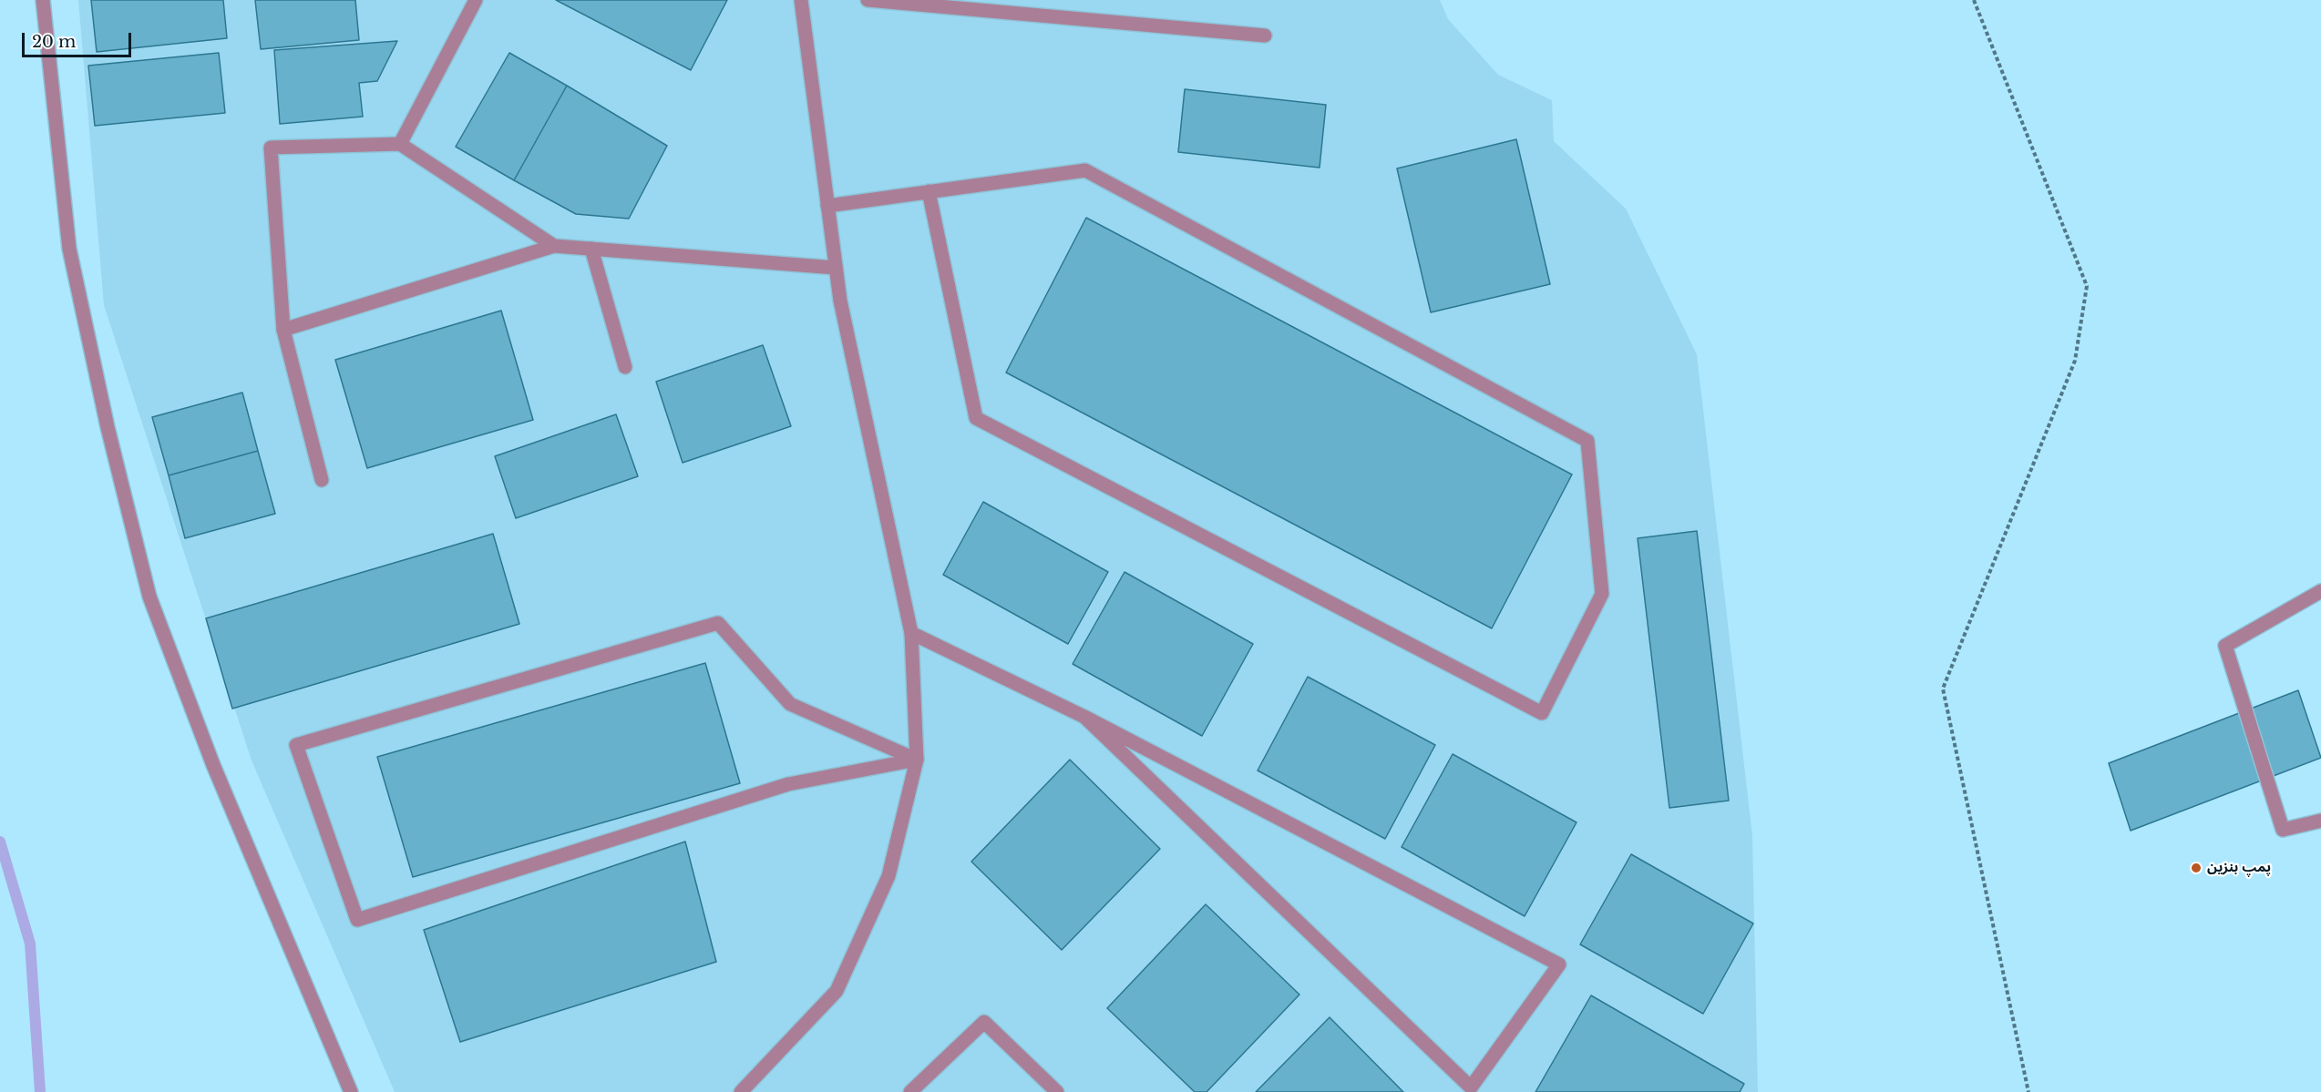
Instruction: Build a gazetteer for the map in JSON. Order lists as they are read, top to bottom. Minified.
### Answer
{"places":["پمپ بنزین"],"scale_bar":"20 m"}
